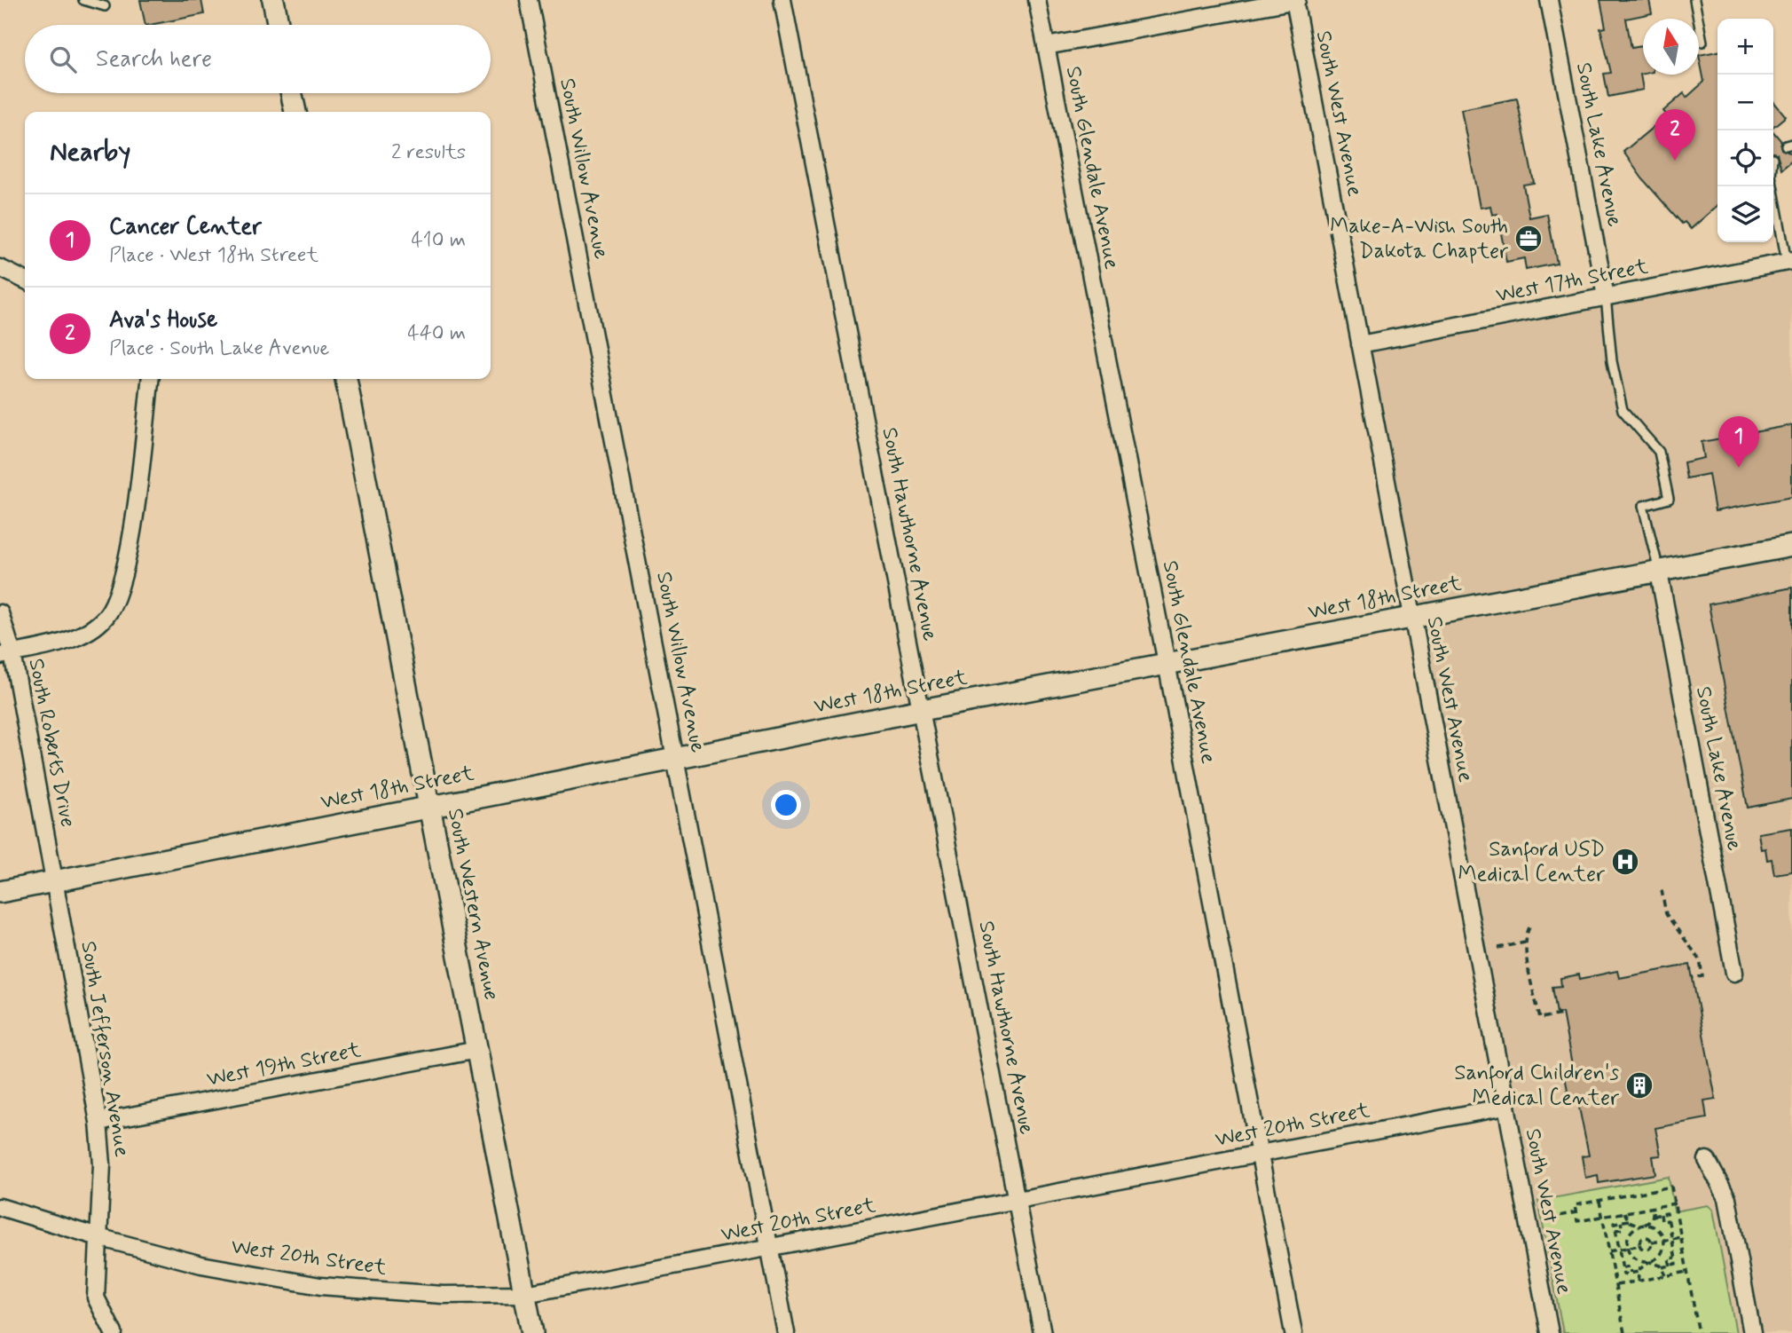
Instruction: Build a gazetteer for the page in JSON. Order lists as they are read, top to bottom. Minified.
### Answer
{"streets":{"street":["South West Avenue","South Lake Avenue","South Glendale Avenue","South Willow Avenue","West 17th Street","South Hawthorne Avenue","West 18th Street","South Roberts Drive","South Western Avenue","South Jefferson Avenue","West 19th Street","West 20th Street"]},"crossings":[["South West Avenue","West 17th Street"],["South West Avenue","West 18th Street"],["South West Avenue","West 20th Street"],["South Lake Avenue","West 17th Street"],["South Lake Avenue","West 18th Street"],["South Glendale Avenue","West 18th Street"],["South Glendale Avenue","West 20th Street"],["South Willow Avenue","West 18th Street"],["South Willow Avenue","West 20th Street"],["South Hawthorne Avenue","West 18th Street"],["South Hawthorne Avenue","West 20th Street"],["West 18th Street","South Roberts Drive"],["West 18th Street","South Western Avenue"],["West 18th Street","South Jefferson Avenue"],["South Roberts Drive","South Jefferson Avenue"],["South Western Avenue","West 19th Street"],["South Western Avenue","West 20th Street"],["South Jefferson Avenue","West 19th Street"],["South Jefferson Avenue","West 20th Street"]],"places":{"office":["Make-A-Wish South Dakota Chapter"],"hospital":["Sanford USD Medical Center"],"building":["Sanford Children's Medical Center"]},"north":"top","page":{"map_buttons":["+","−"],"search":"Search here","pins":["2","1"],"heading":["Nearby","2 results"],"list":[{"mark":"1","name":"Cancer Center","note":"Place · West 18th Street","value":"410 m"},{"mark":"2","name":"Ava's House","note":"Place · South Lake Avenue","value":"440 m"}]}}
